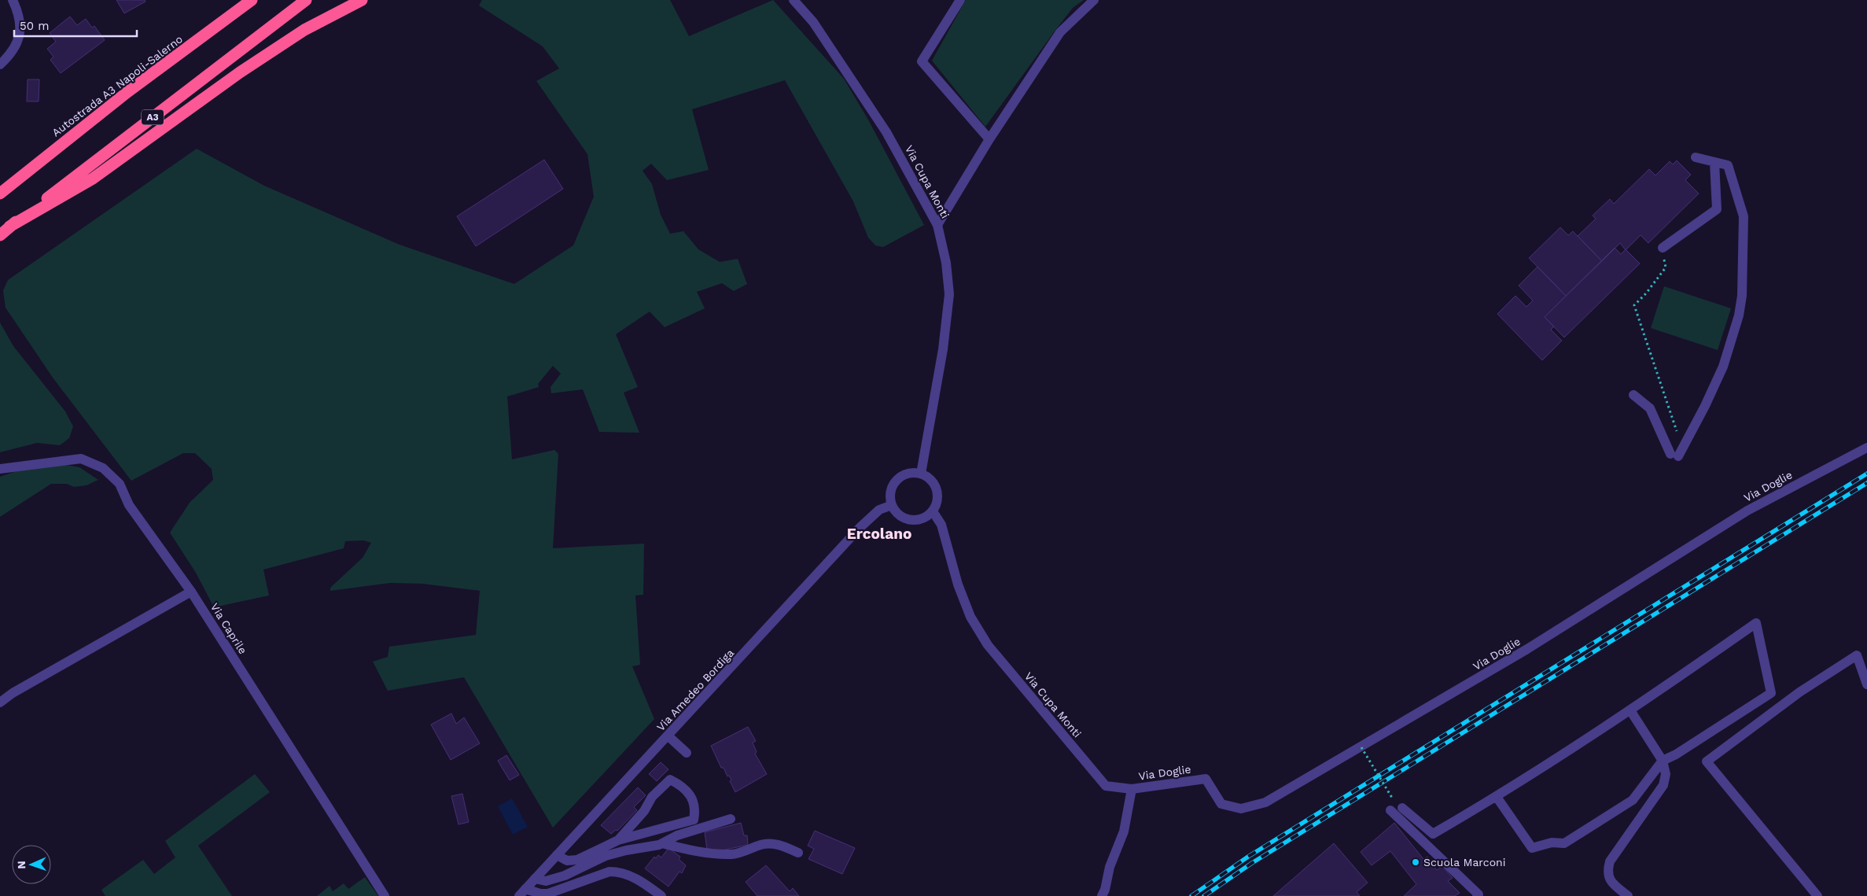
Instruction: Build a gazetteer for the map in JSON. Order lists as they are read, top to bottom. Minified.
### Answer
{"streets":{"highway":["Autostrada A3 Napoli-Salerno","A3"],"street":["Via Cupa Monti","Via Doglie","Via Caprile","Via Amedeo Bordiga"]},"crossings":[["Via Cupa Monti","Via Doglie"],["Via Cupa Monti","Via Amedeo Bordiga"]],"districts":["Ercolano"],"places":["Scuola Marconi"],"scale_bar":"50 m","north":"left"}
